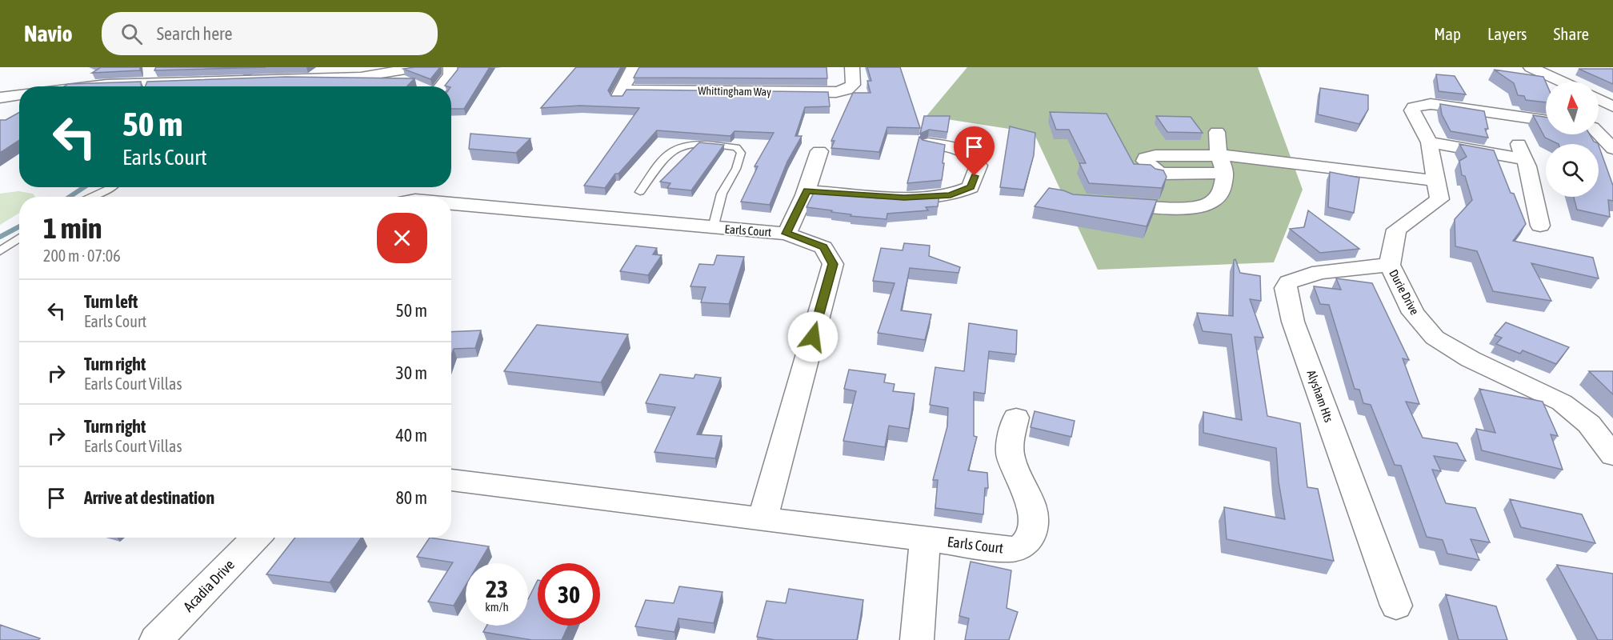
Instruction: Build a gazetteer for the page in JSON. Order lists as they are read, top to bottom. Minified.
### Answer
{"streets":{"street":["Whittingham Way","Earls Court","Durie Drive","Alysham Hts","Acadia Drive"]},"crossings":[["Durie Drive","Alysham Hts"]],"north":"top","page":{"header":"Navio","search":"Search here","nav":["Map","Layers","Share"],"turn":["50 m","Earls Court"],"heading":["1 min","200 m · 07:06"],"list":[{"name":"Turn left","note":"Earls Court","value":"50 m"},{"name":"Turn right","note":"Earls Court Villas","value":"30 m"},{"name":"Turn right","note":"Earls Court Villas","value":"40 m"},{"name":"Arrive at destination","value":"80 m"}],"speed":"23 km/h","limit":"30"}}
